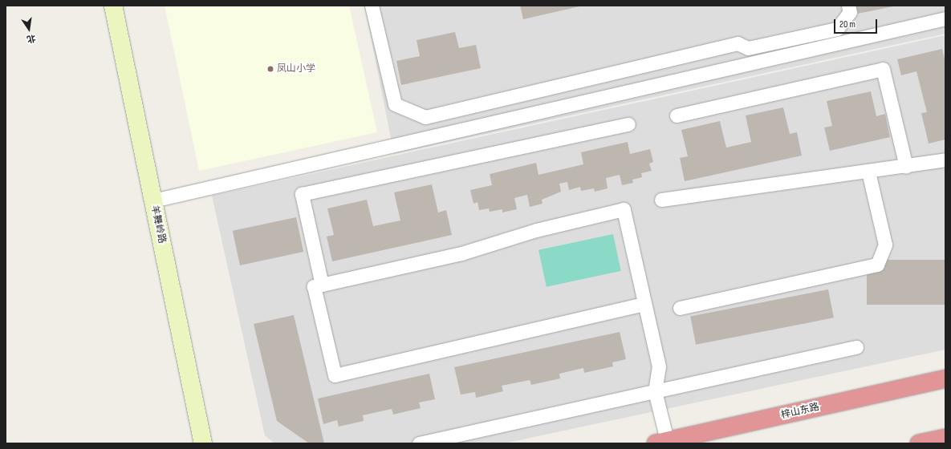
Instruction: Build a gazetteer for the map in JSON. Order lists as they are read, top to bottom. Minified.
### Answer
{"streets":{"highway":["梓山东路"],"street":["羊舞岭路"]},"places":["凤山小学"],"scale_bar":"20 m","north":"bottom"}
